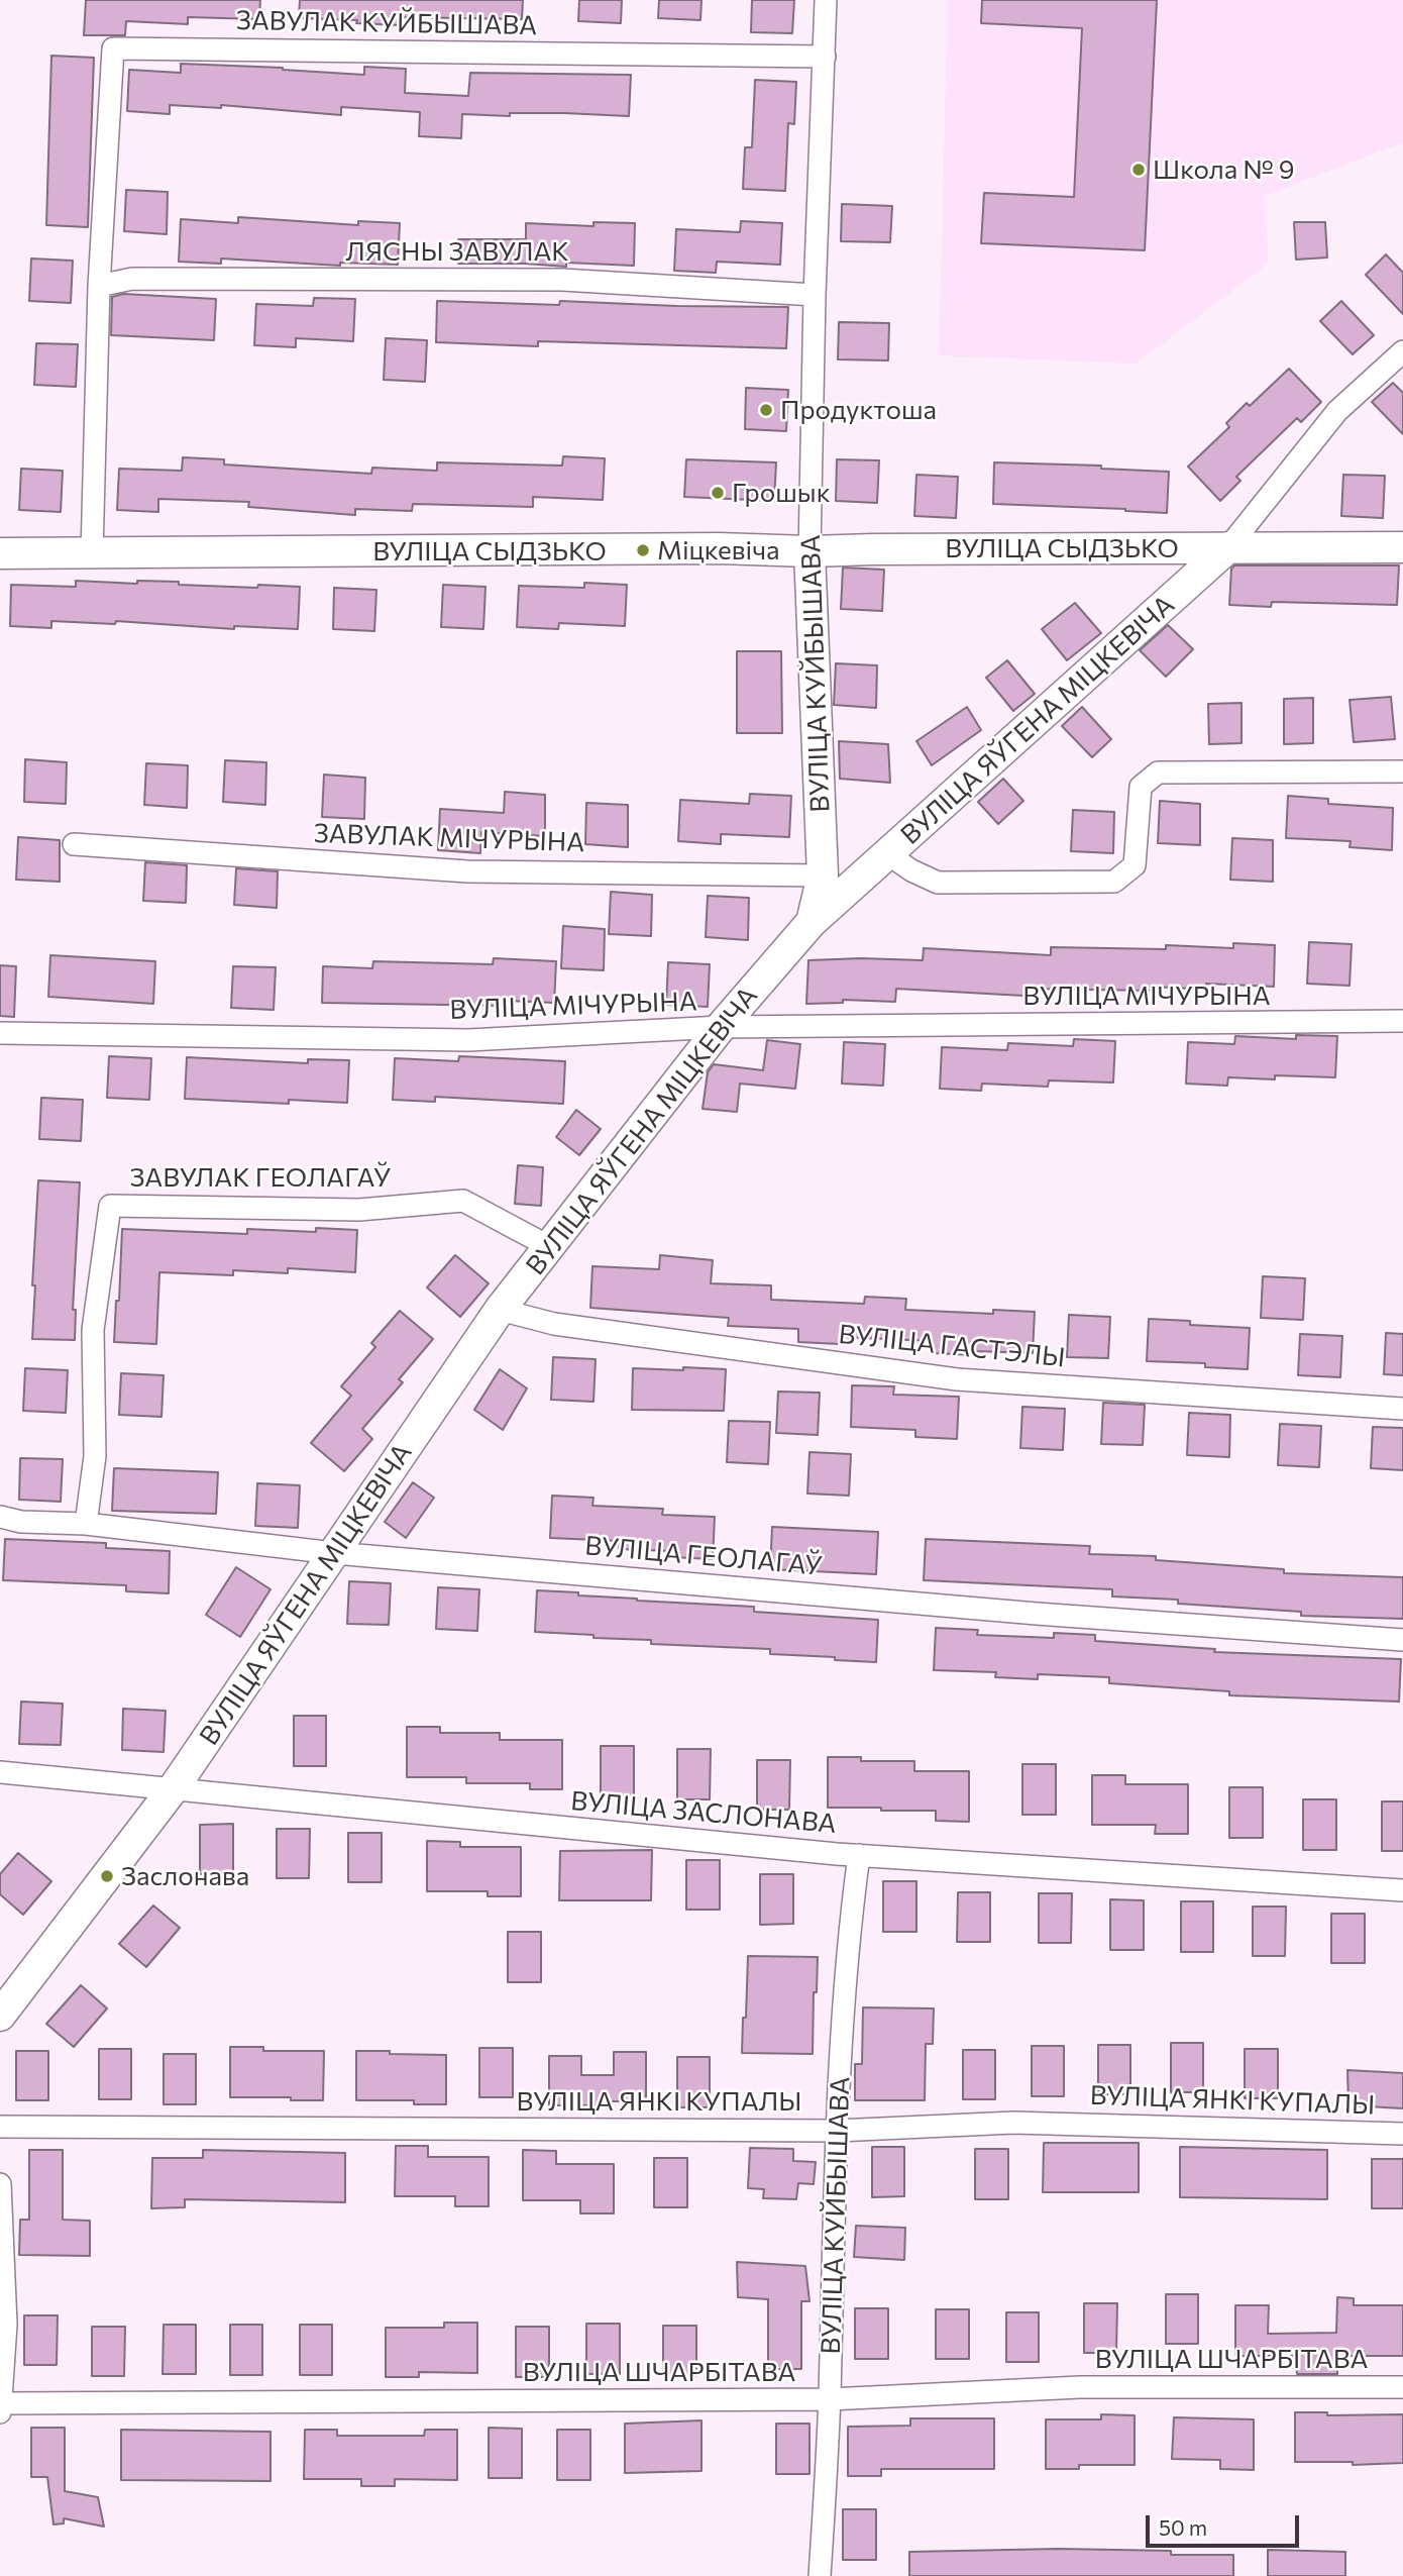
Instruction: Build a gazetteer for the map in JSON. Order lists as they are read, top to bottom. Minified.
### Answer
{"streets":{"street":["ЗАВУЛАК КУЙБЫШАВА","ЛЯСНЫ ЗАВУЛАК","ВУЛІЦА СЫДЗЬКО","ВУЛІЦА КУЙБЫШАВА","ВУЛІЦА ЯЎГЕНА МІЦКЕВІЧА","ЗАВУЛАК МІЧУРЫНА","ВУЛІЦА МІЧУРЫНА","ЗАВУЛАК ГЕОЛАГАЎ","ВУЛІЦА ГАСТЭЛЫ","ВУЛІЦА ГЕОЛАГАЎ","ВУЛІЦА ЗАСЛОНАВА","ВУЛІЦА ЯНКІ КУПАЛЫ","ВУЛІЦА ШЧАРБІТАВА"]},"crossings":[["ЗАВУЛАК КУЙБЫШАВА","ЛЯСНЫ ЗАВУЛАК"],["ЗАВУЛАК КУЙБЫШАВА","ВУЛІЦА СЫДЗЬКО"],["ЗАВУЛАК КУЙБЫШАВА","ВУЛІЦА КУЙБЫШАВА"],["ЛЯСНЫ ЗАВУЛАК","ВУЛІЦА КУЙБЫШАВА"],["ВУЛІЦА СЫДЗЬКО","ВУЛІЦА КУЙБЫШАВА"],["ВУЛІЦА СЫДЗЬКО","ВУЛІЦА ЯЎГЕНА МІЦКЕВІЧА"],["ВУЛІЦА КУЙБЫШАВА","ВУЛІЦА ЯЎГЕНА МІЦКЕВІЧА"],["ВУЛІЦА КУЙБЫШАВА","ЗАВУЛАК МІЧУРЫНА"],["ВУЛІЦА КУЙБЫШАВА","ВУЛІЦА ЗАСЛОНАВА"],["ВУЛІЦА КУЙБЫШАВА","ВУЛІЦА ЯНКІ КУПАЛЫ"],["ВУЛІЦА КУЙБЫШАВА","ВУЛІЦА ШЧАРБІТАВА"],["ВУЛІЦА ЯЎГЕНА МІЦКЕВІЧА","ВУЛІЦА МІЧУРЫНА"],["ВУЛІЦА ЯЎГЕНА МІЦКЕВІЧА","ЗАВУЛАК ГЕОЛАГАЎ"],["ВУЛІЦА ЯЎГЕНА МІЦКЕВІЧА","ВУЛІЦА ГАСТЭЛЫ"],["ВУЛІЦА ЯЎГЕНА МІЦКЕВІЧА","ВУЛІЦА ГЕОЛАГАЎ"],["ВУЛІЦА ЯЎГЕНА МІЦКЕВІЧА","ВУЛІЦА ЗАСЛОНАВА"],["ЗАВУЛАК ГЕОЛАГАЎ","ВУЛІЦА ГЕОЛАГАЎ"]],"places":["Школа № 9","Продуктоша","Грошык","Міцкевіча","Заслонава"],"scale_bar":"50 m"}
